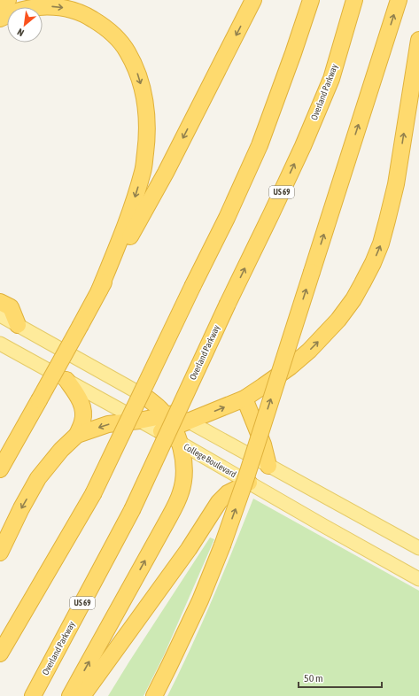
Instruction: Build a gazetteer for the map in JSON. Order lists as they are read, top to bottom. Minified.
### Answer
{"streets":{"highway":["Overland Parkway","US 69"],"main road":["College Boulevard"]},"scale_bar":"50 m","north":"bottom left"}
